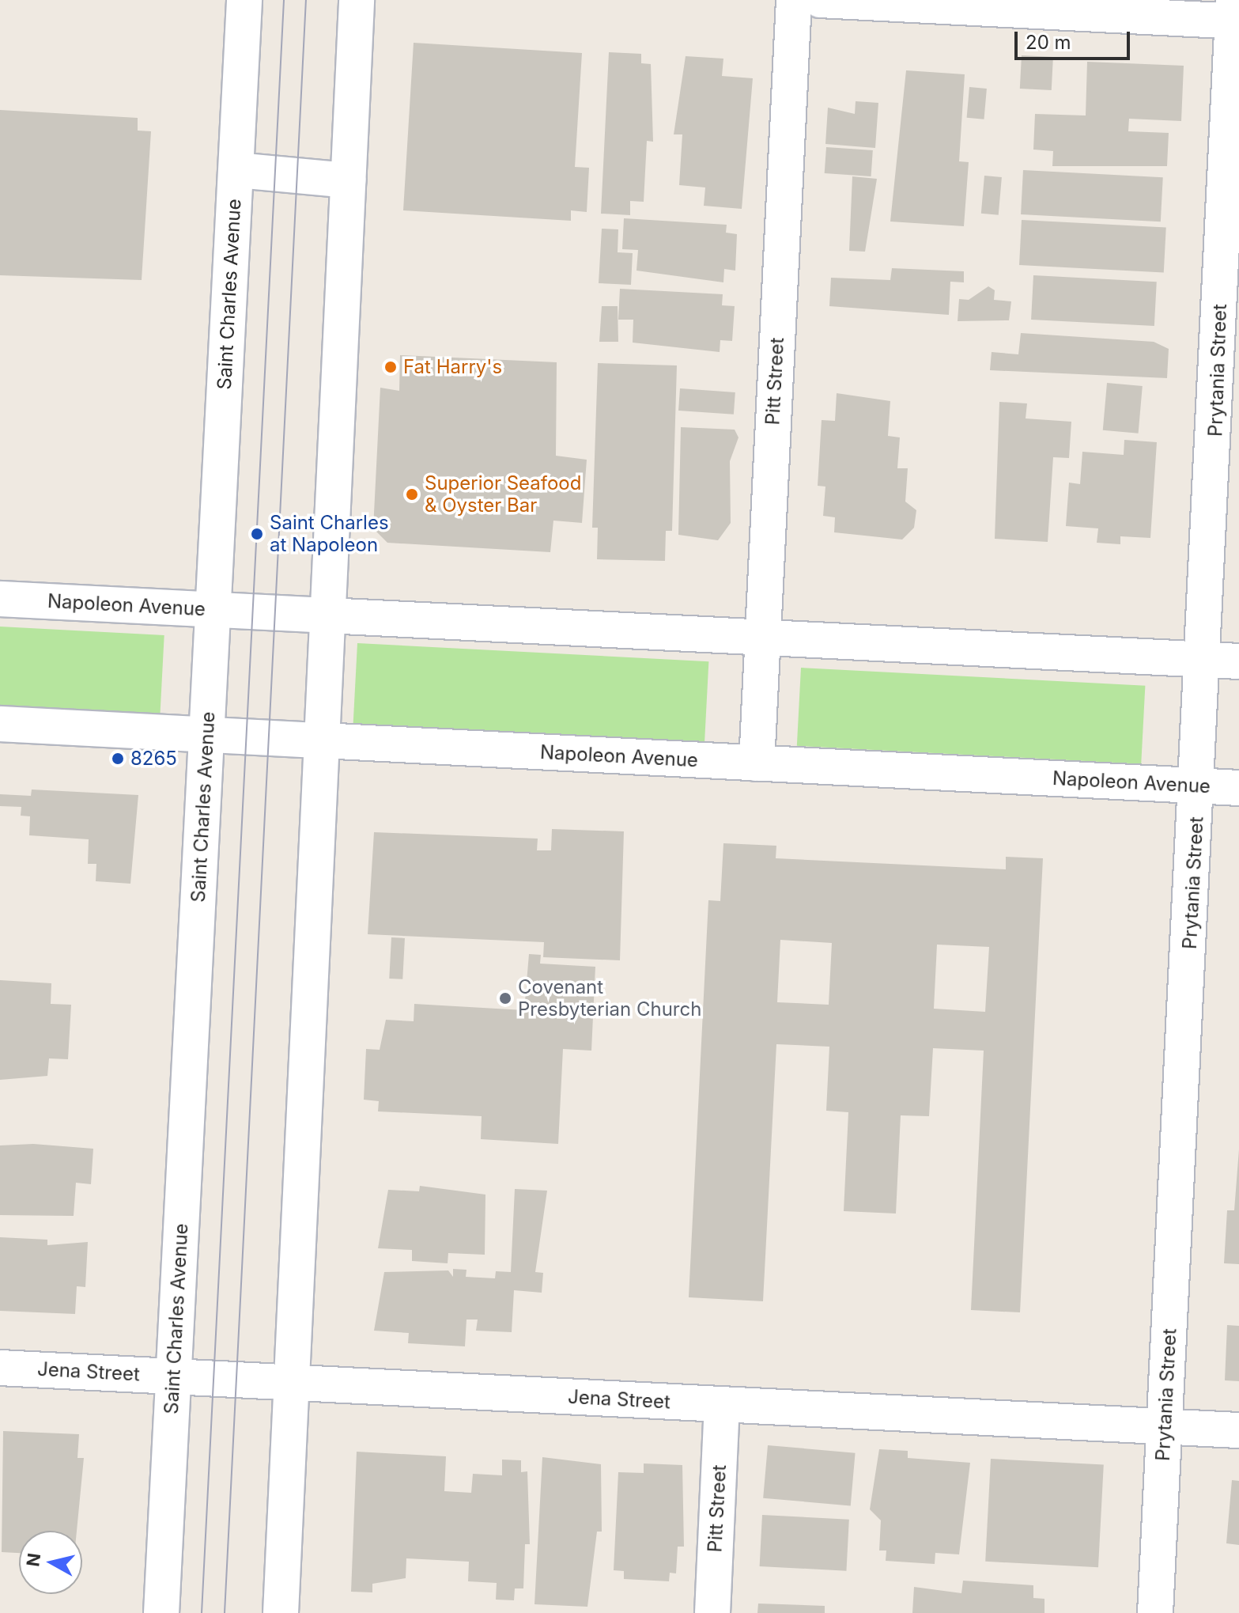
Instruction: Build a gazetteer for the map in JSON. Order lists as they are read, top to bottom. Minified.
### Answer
{"streets":{"street":["Saint Charles Avenue","Prytania Street","Pitt Street","Napoleon Avenue","Jena Street"]},"crossings":[["Saint Charles Avenue","Napoleon Avenue"],["Saint Charles Avenue","Jena Street"],["Prytania Street","Napoleon Avenue"],["Prytania Street","Jena Street"],["Pitt Street","Napoleon Avenue"],["Pitt Street","Jena Street"]],"places":["Fat Harry's","Superior Seafood & Oyster Bar","Saint Charles at Napoleon","8265","Covenant Presbyterian Church"],"scale_bar":"20 m","north":"left"}
